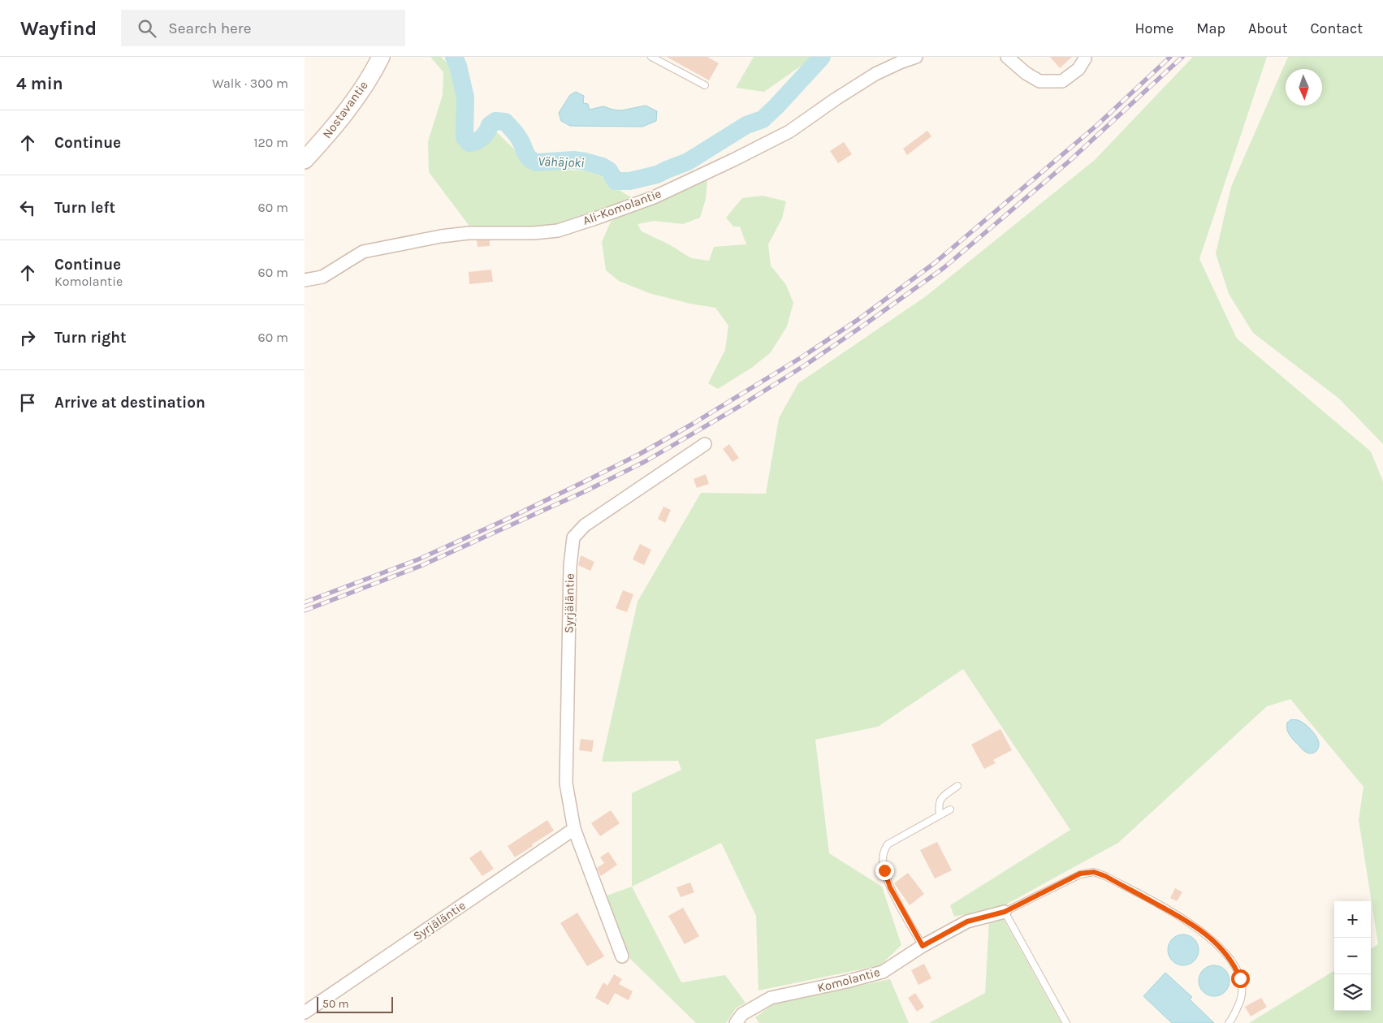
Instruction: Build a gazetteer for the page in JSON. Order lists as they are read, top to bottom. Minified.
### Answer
{"streets":{"street":["Nostavantie","Ali-Komolantie","Syrjäläntie","Komolantie"]},"water":["Vähäjoki"],"scale_bar":"50 m","north":"bottom","page":{"header":"Wayfind","search":"Search here","nav":["Home","Map","About","Contact"],"heading":["4 min","Walk · 300 m"],"list":[["Continue","120 m"],["Turn left","60 m"],["Continue","Komolantie","60 m"],["Turn right","60 m"],"Arrive at destination"],"map_buttons":["+","−"],"scale":"50 m"}}
